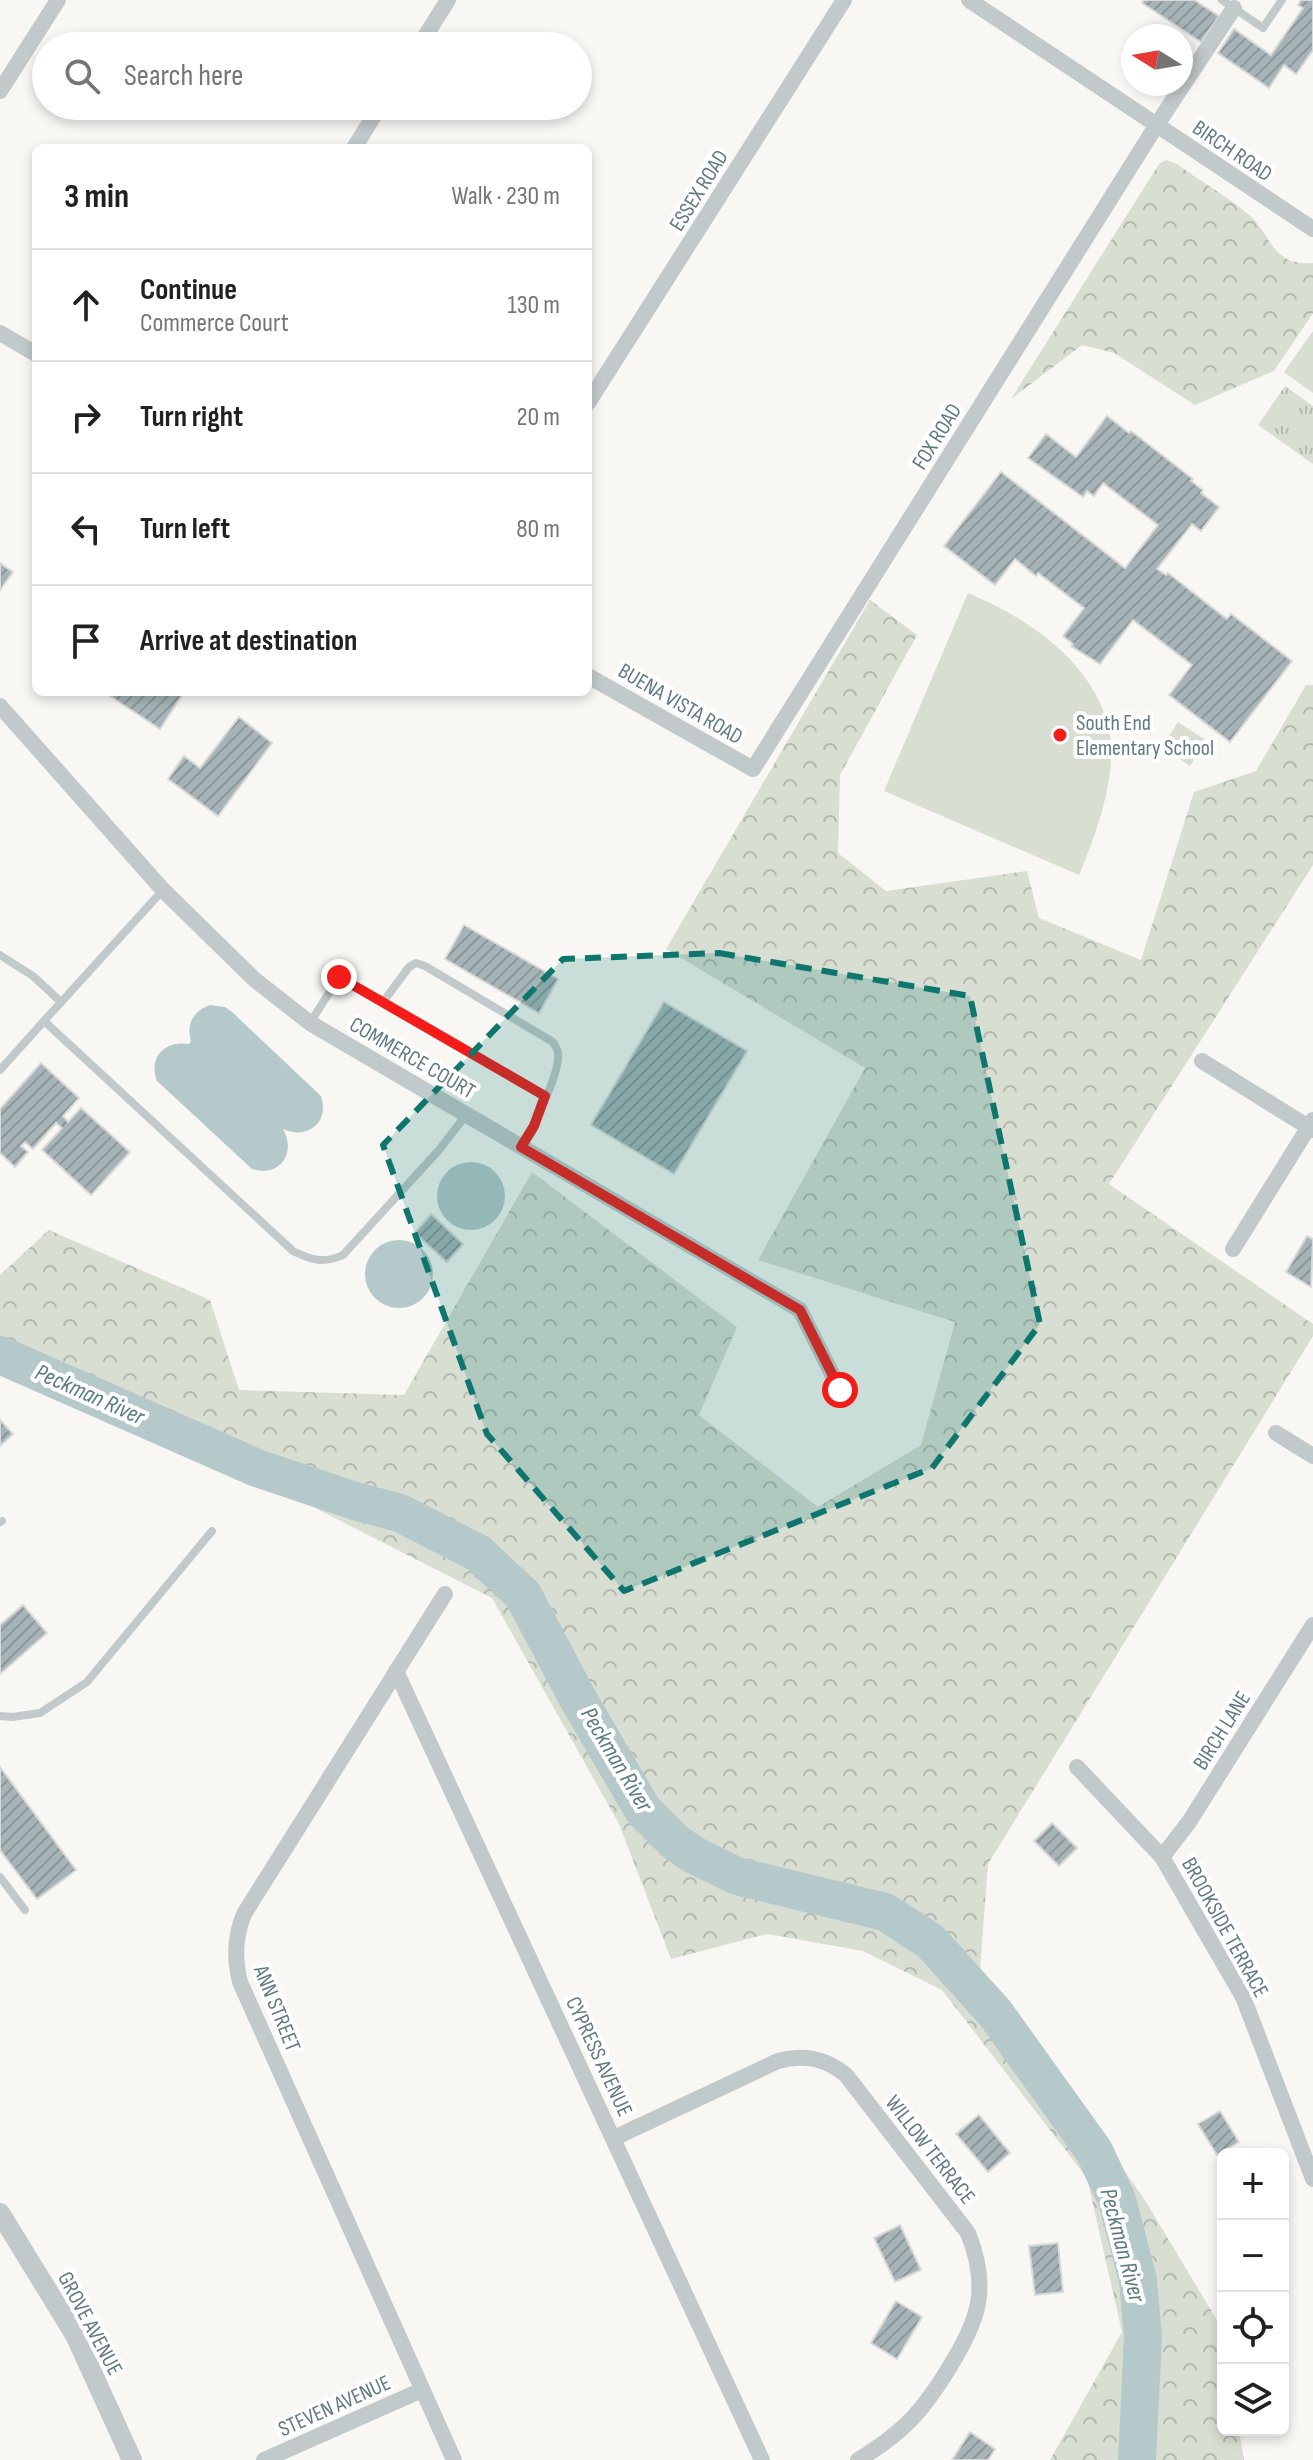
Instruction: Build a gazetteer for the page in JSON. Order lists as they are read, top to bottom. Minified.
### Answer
{"streets":{"street":["BIRCH ROAD","ESSEX ROAD","FOX ROAD","BUENA VISTA ROAD","COMMERCE COURT","BIRCH LANE","BROOKSIDE TERRACE","ANN STREET","CYPRESS AVENUE","WILLOW TERRACE","GROVE AVENUE","STEVEN AVENUE"]},"crossings":[["BIRCH ROAD","FOX ROAD"],["FOX ROAD","BUENA VISTA ROAD"],["BIRCH LANE","BROOKSIDE TERRACE"],["ANN STREET","CYPRESS AVENUE"],["ANN STREET","STEVEN AVENUE"],["CYPRESS AVENUE","WILLOW TERRACE"]],"water":["Peckman River"],"places":["South End Elementary School"],"north":"left","page":{"search":"Search here","heading":["3 min","Walk · 230 m"],"list":[["Continue","Commerce Court","130 m"],["Turn right","20 m"],["Turn left","80 m"],"Arrive at destination"],"map_buttons":["+","−"]}}
